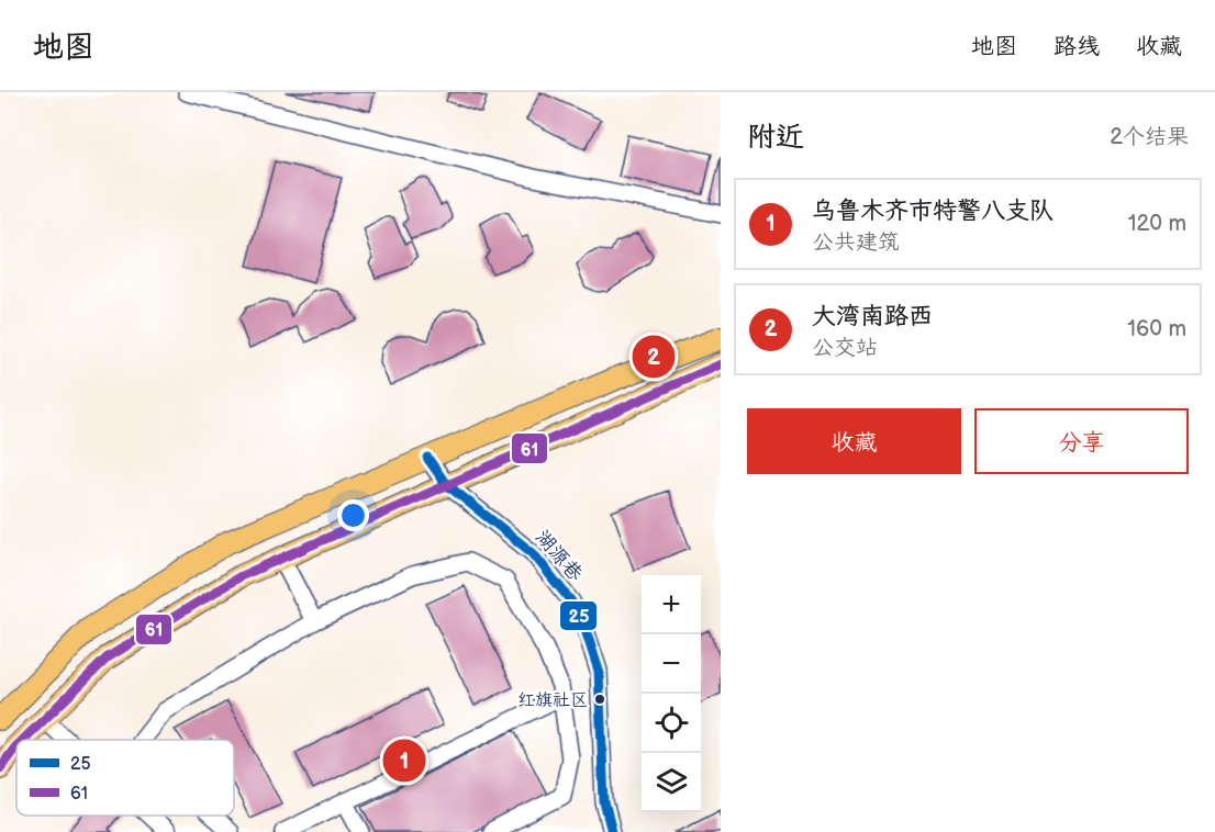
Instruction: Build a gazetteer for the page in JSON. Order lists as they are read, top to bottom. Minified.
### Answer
{"streets":{"street":["湖源巷"]},"places":["红旗社区"],"lines":["transit line 61","transit line 25"],"legend":["25","61"],"page":{"header":"地图","nav":["地图","路线","收藏"],"heading":["附近","2个结果"],"list":[{"mark":"1","name":"乌鲁木齐市特警八支队","note":"公共建筑","value":"120 m"},{"mark":"2","name":"大湾南路西","note":"公交站","value":"160 m"}],"pins":["2","1"],"buttons":["收藏","分享"],"map_buttons":["+","−"]}}
